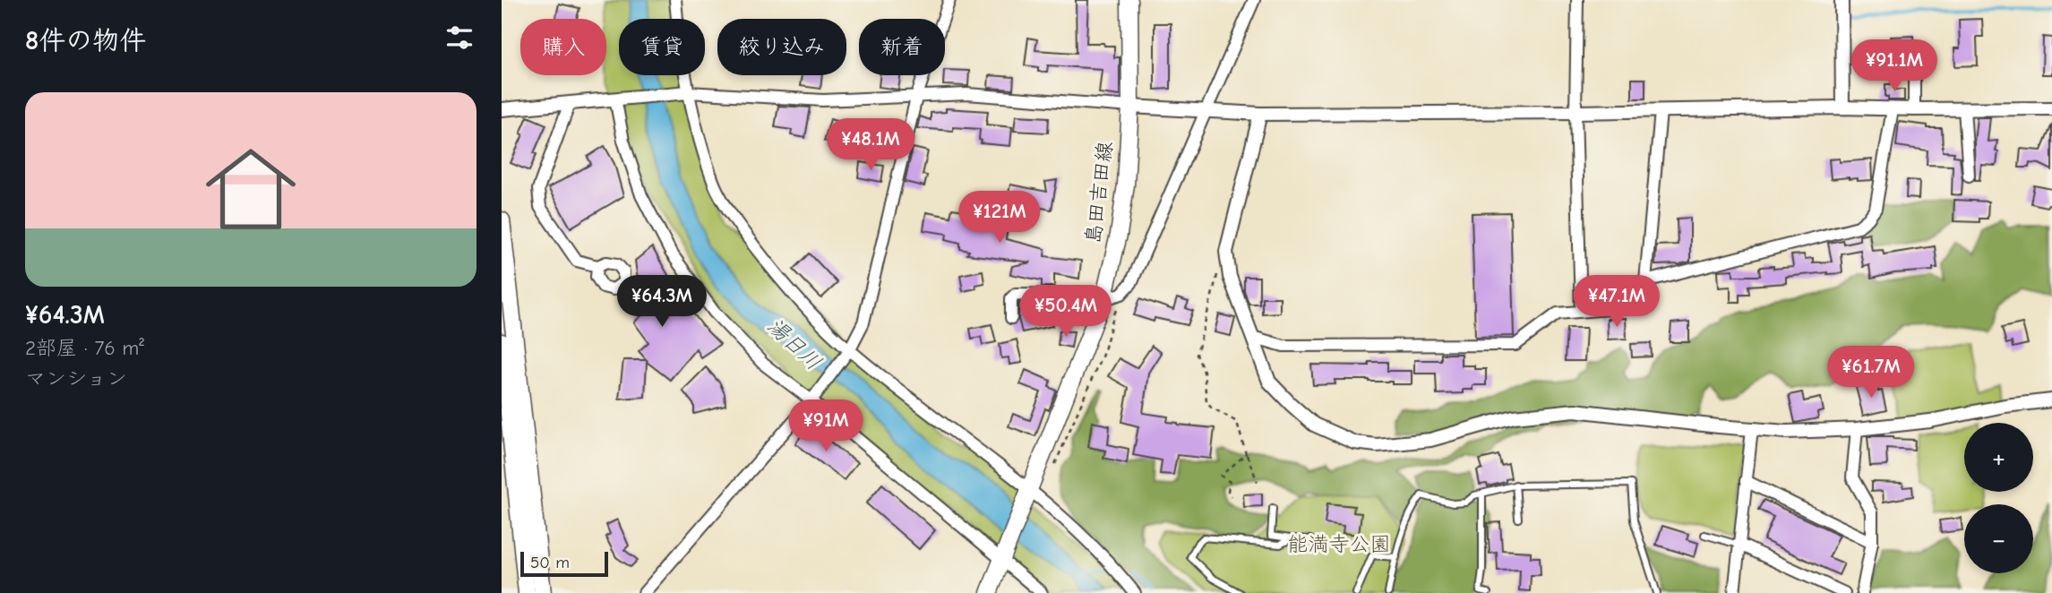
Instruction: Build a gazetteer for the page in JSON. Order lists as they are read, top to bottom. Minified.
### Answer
{"streets":{"main road":["島田吉田線"]},"water":["湯日川"],"parks":["能満寺公園"],"scale_bar":"50 m","page":{"heading":"8件の物件","chip":["購入","賃貸","絞り込み","新着"],"price":["¥91.1M","¥48.1M","¥121M","¥64.3M","¥47.1M","¥50.4M","¥61.7M","¥91M"],"list":[{"name":"¥64.3M","note":"2部屋 · 76 m² · マンション"}],"map_buttons":["+","−"],"scale":"50 m"}}
